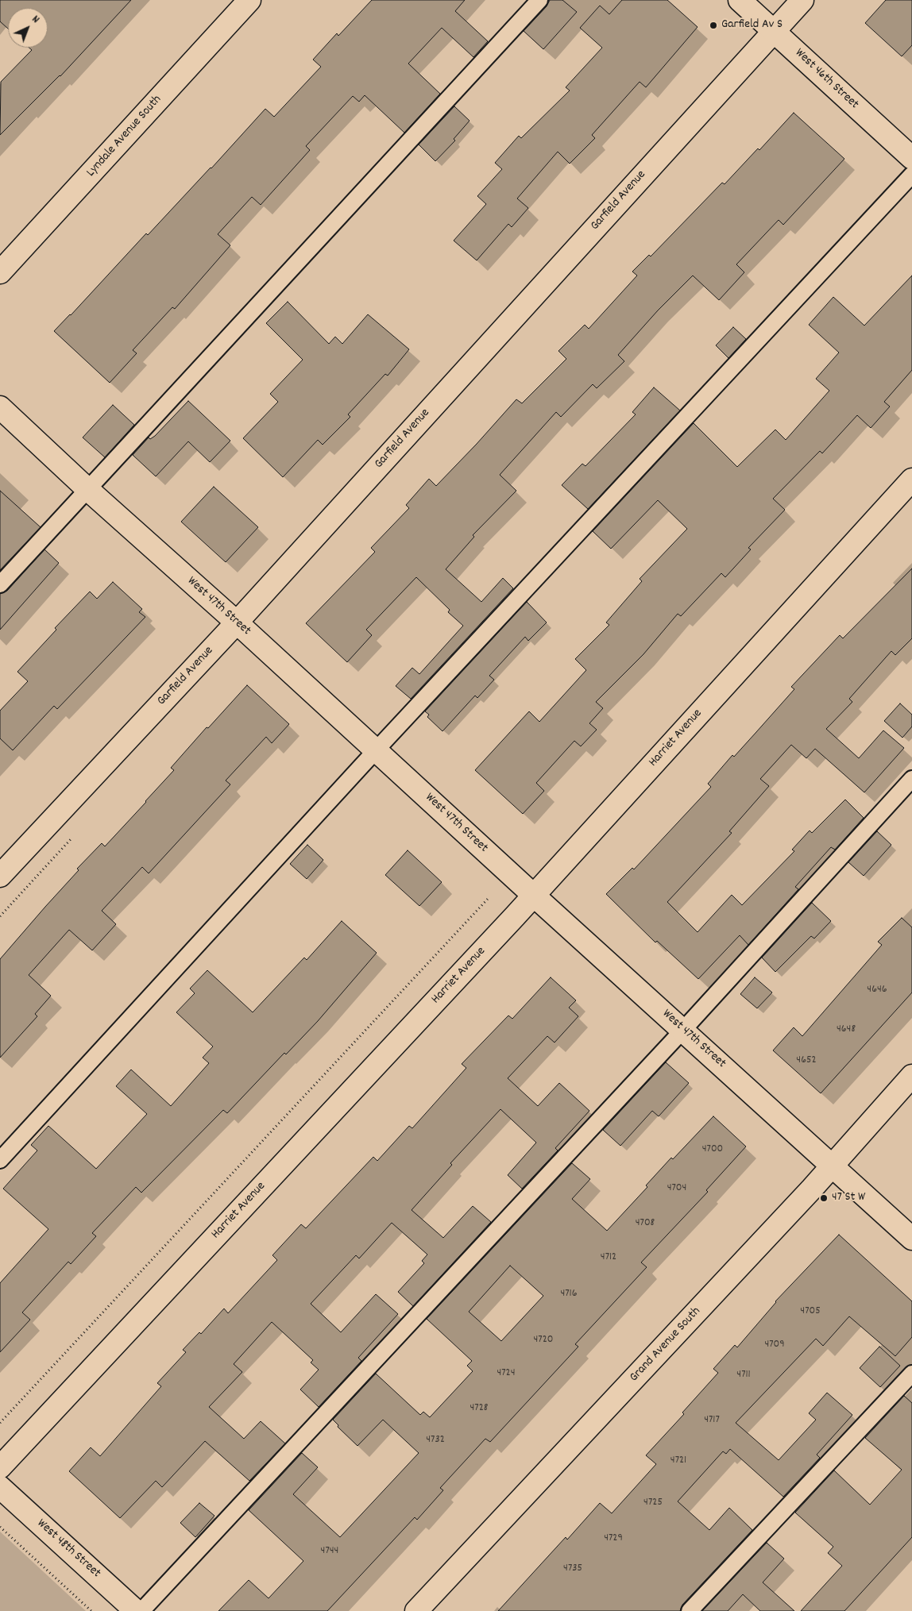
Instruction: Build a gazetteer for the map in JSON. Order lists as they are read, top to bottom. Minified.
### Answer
{"streets":{"street":["West 46th Street","Lyndale Avenue South","Garfield Avenue","West 47th Street","Harriet Avenue","Grand Avenue South","West 48th Street"]},"crossings":[["West 46th Street","Garfield Avenue"],["Garfield Avenue","West 47th Street"],["West 47th Street","Harriet Avenue"],["West 47th Street","Grand Avenue South"]],"places":["Garfield Av S","47 St W"],"house_numbers":["4646","4648","4652","4700","4704","4708","4712","4716","4705","4720","4709","4724","4711","4728","4717","4732","4721","4725","4729","4744","4735"],"north":"top right"}
